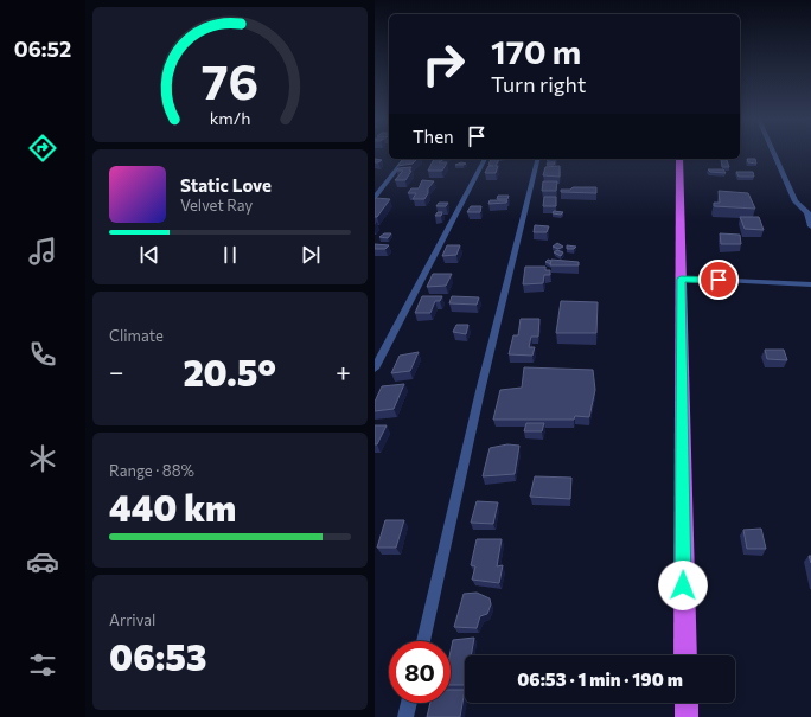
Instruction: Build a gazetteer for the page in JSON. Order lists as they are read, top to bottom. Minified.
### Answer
{"page":{"tabs":"06:52","turn":["170 m","Turn right"],"then":"Then","song":["Static Love","Velvet Ray"],"tile":["Climate",["Range · 88%","440 km"],["Arrival","06:53"]],"heat":["−","20.5°","+"],"limit":"80","trip":"06:53 · 1 min · 190 m","gauge":["76","km/h"]}}
